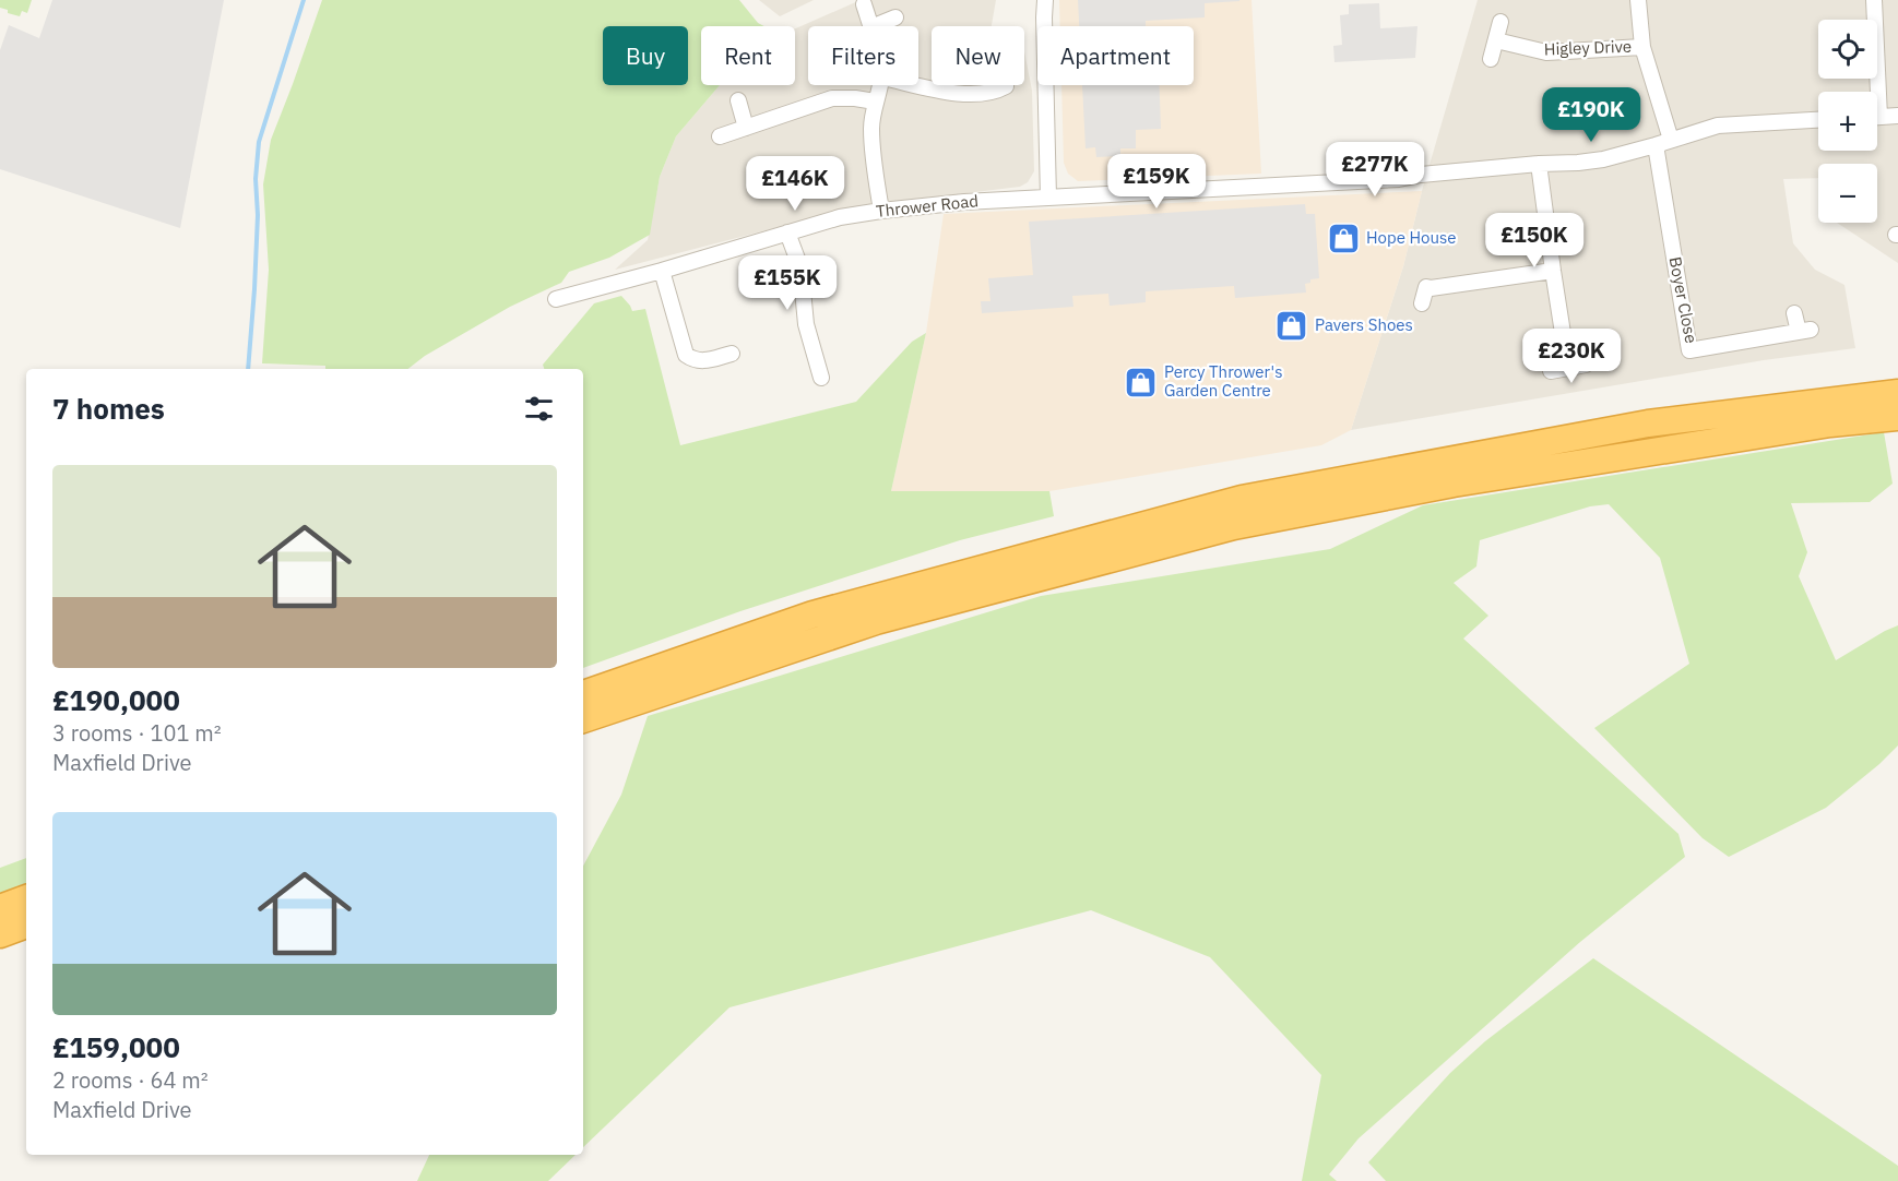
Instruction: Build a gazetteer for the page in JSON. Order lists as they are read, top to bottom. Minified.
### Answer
{"streets":{"street":["Higley Drive","Thrower Road","Boyer Close"]},"crossings":[["Higley Drive","Thrower Road"],["Thrower Road","Boyer Close"]],"places":{"shop":["Hope House","Pavers Shoes","Percy Thrower's Garden Centre"]},"page":{"map_buttons":["+","−"],"chip":["Buy","Rent","Filters","New","Apartment"],"price":["£190K","£277K","£159K","£146K","£150K","£155K","£230K"],"heading":"7 homes","list":[{"name":"£190,000","note":"3 rooms · 101 m² · Maxfield Drive"},{"name":"£159,000","note":"2 rooms · 64 m² · Maxfield Drive"}]}}
